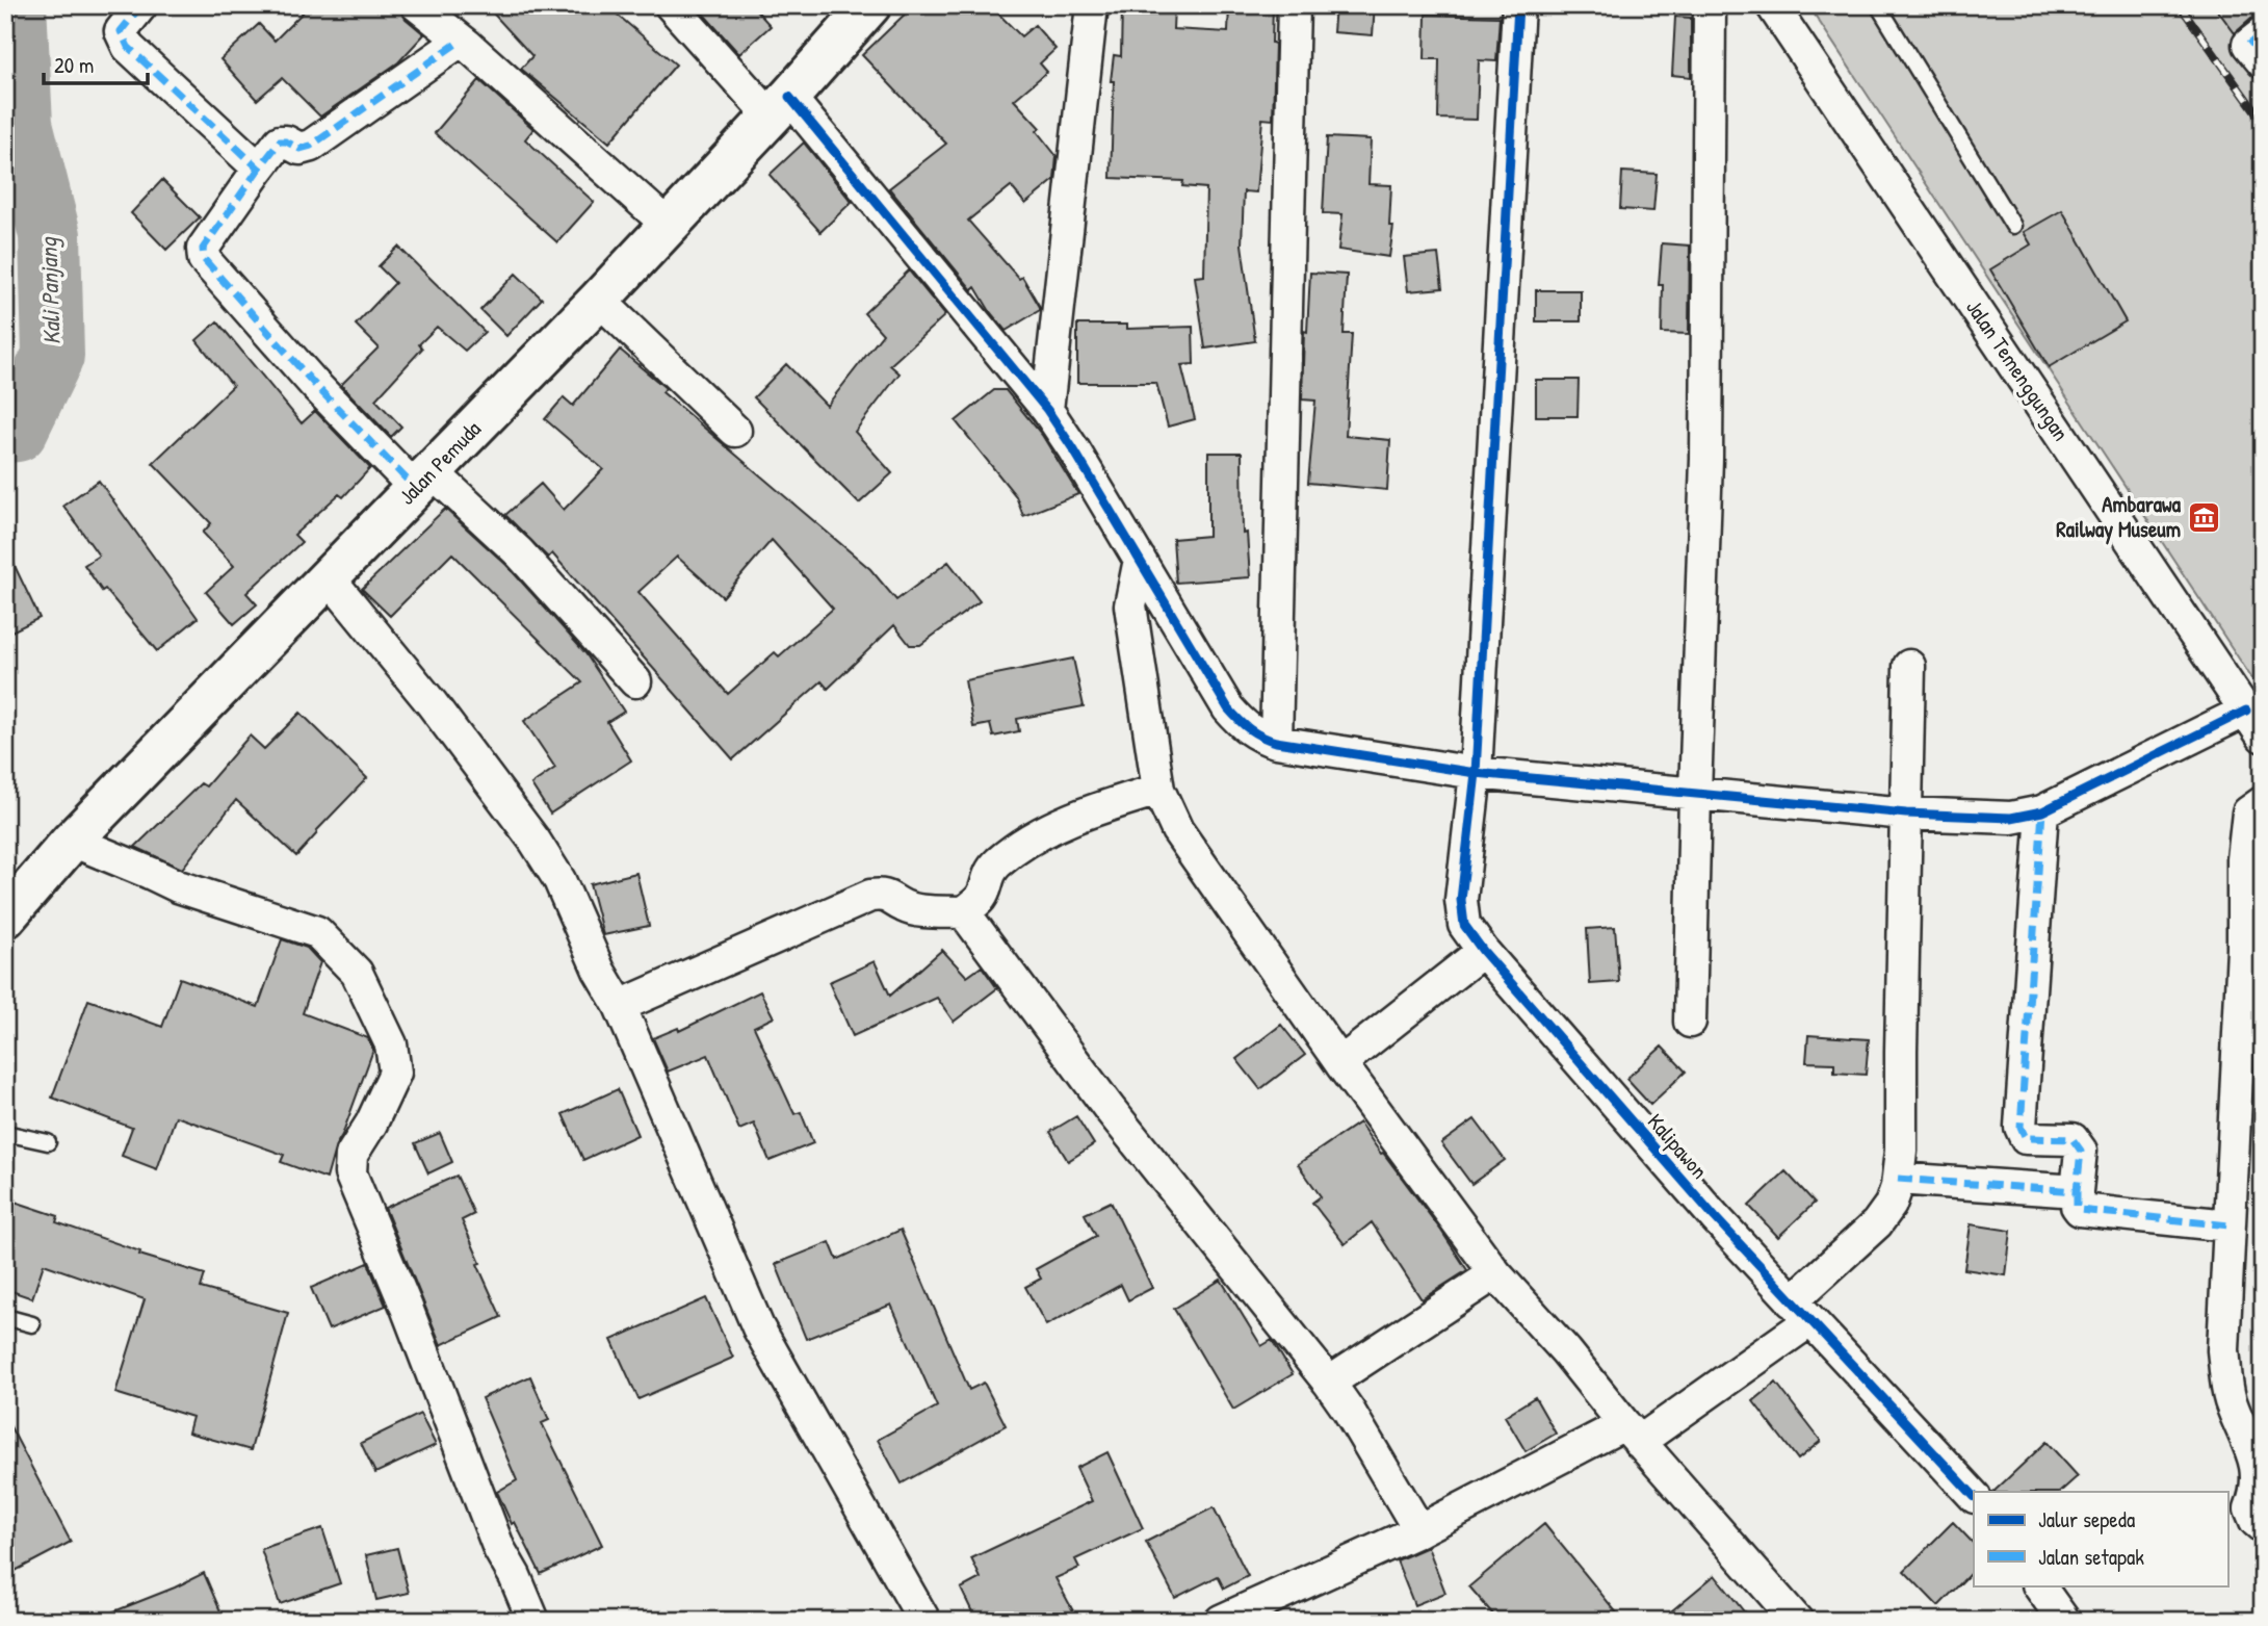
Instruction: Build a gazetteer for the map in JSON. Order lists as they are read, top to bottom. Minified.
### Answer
{"streets":{"main road":["Jalan Pemuda"],"street":["Jalan Temenggungan","Kalipawon"]},"water":["Kali Panjang"],"places":{"museum":["Ambarawa Railway Museum"]},"legend":["Jalur sepeda","Jalan setapak"],"scale_bar":"20 m"}
